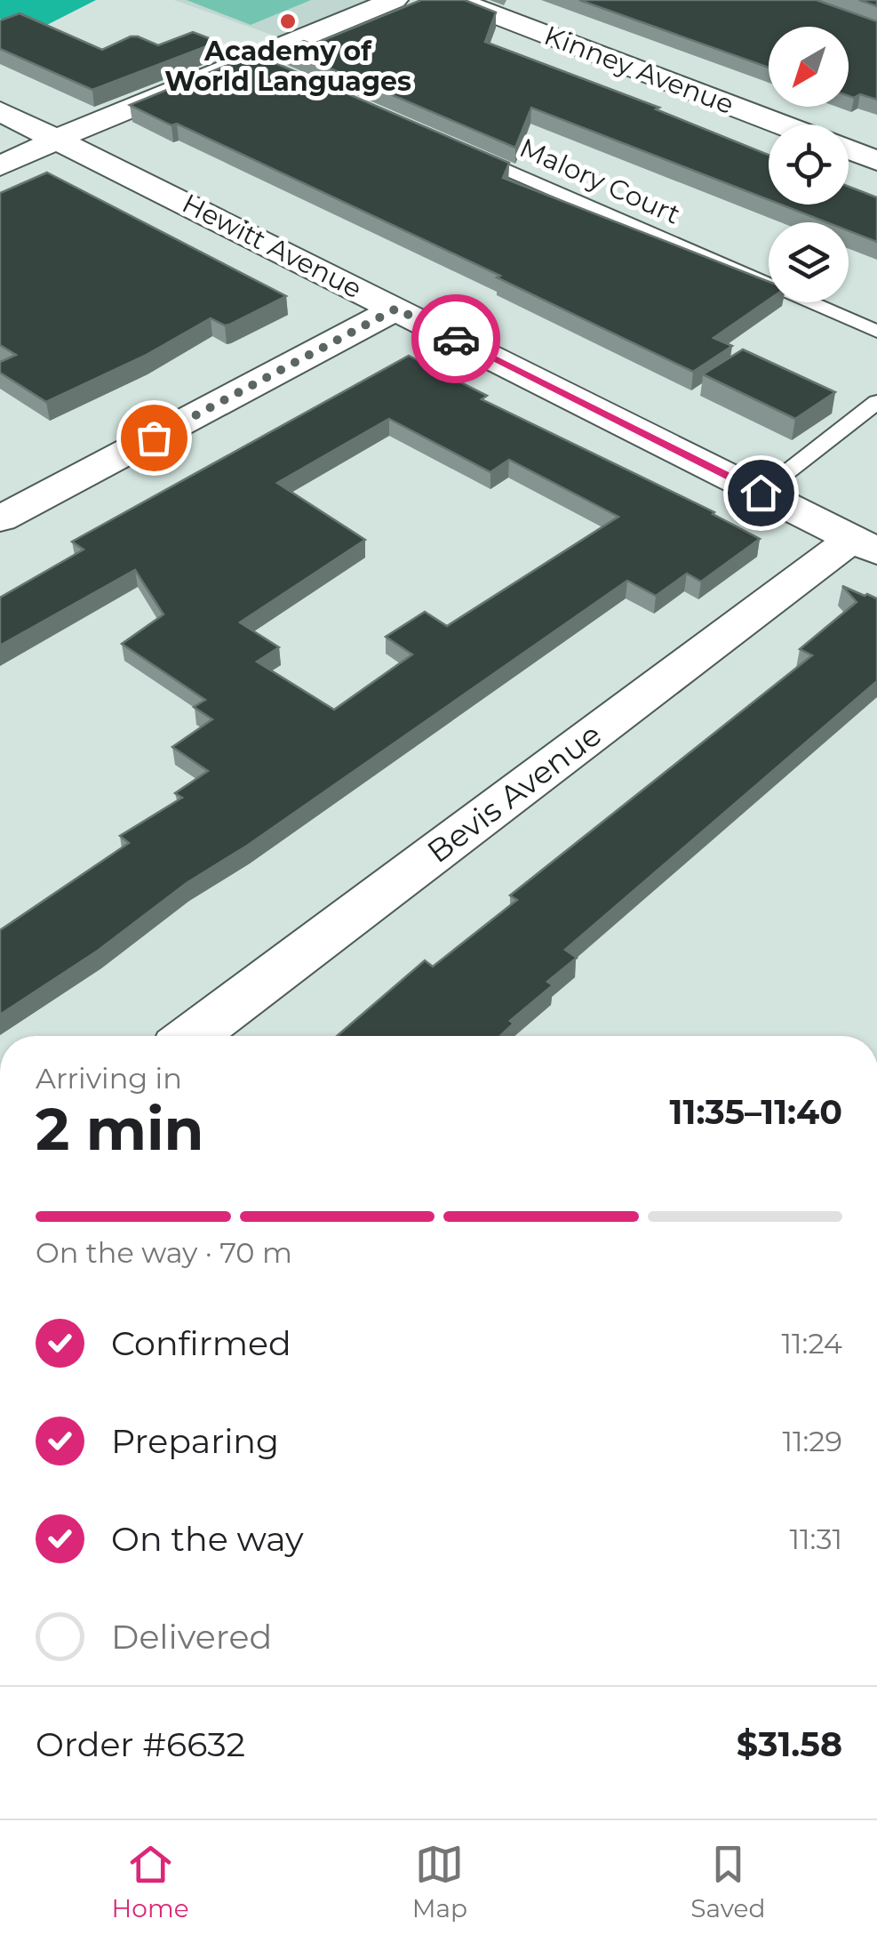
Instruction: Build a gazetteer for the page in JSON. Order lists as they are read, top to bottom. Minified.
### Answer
{"streets":{"street":["Kinney Avenue","Hewitt Avenue","Bevis Avenue"],"lane":["Malory Court"]},"crossings":[["Hewitt Avenue","Bevis Avenue"]],"places":["Academy of World Languages"],"north":"bottom left","page":{"heading":["2 min","Arriving in","11:35–11:40"],"panel":["Order #6632","$31.58"],"bar":"On the way · 70 m","list":[["Confirmed","11:24"],["Preparing","11:29"],["On the way","11:31"],"Delivered"],"tabs":["Home","Map","Saved"]}}
